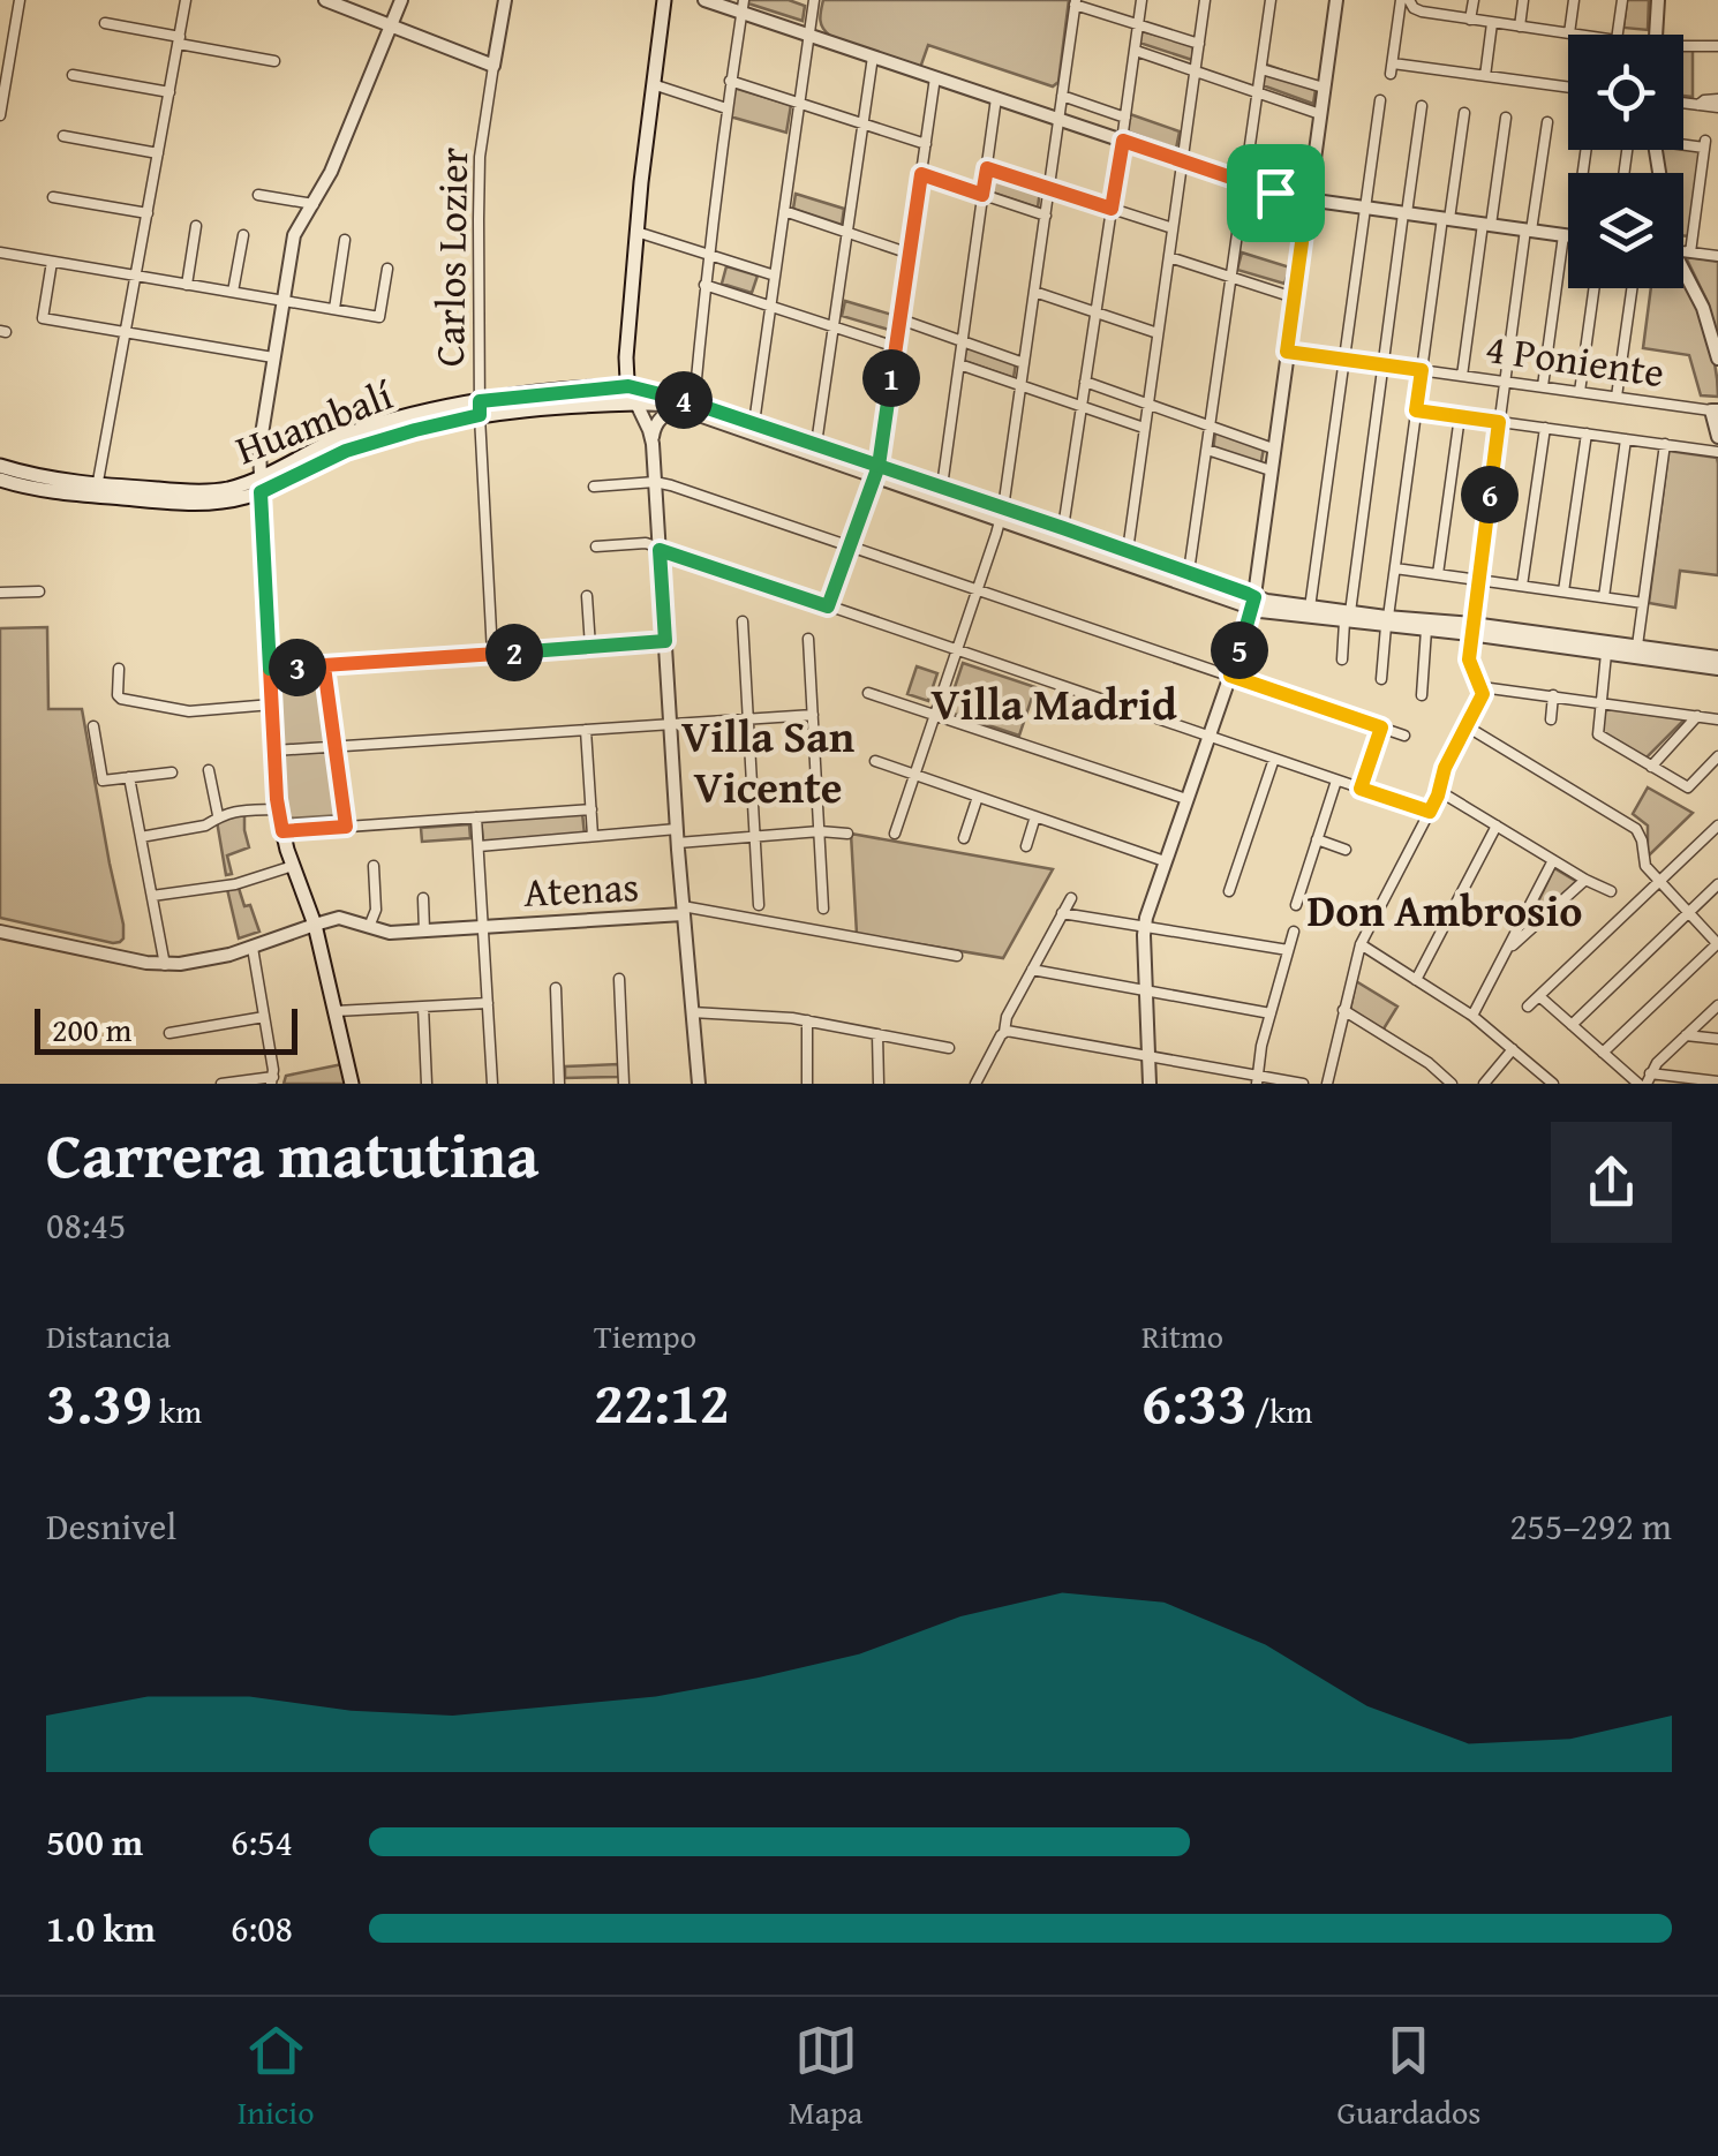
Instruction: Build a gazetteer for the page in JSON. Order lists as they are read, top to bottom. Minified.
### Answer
{"streets":{"main road":["Huambalí"],"street":["Carlos Lozier","4 Poniente","Atenas"]},"crossings":[["Carlos Lozier","Huambalí"]],"districts":["Villa Madrid","Villa San Vicente","Don Ambrosio"],"scale_bar":"200 m","page":{"pins":["1","4","6","5","2","3"],"scale":"200 m","heading":["Carrera matutina","08:45"],"stats":[["Distancia","3.39 km"],["Tiempo","22:12"],["Ritmo","6:33 /km"]],"chart":["Desnivel","255–292 m"],"list":[{"name":"500 m","note":"6:54"},{"name":"1.0 km","note":"6:08"}],"tabs":["Inicio","Mapa","Guardados"]}}
